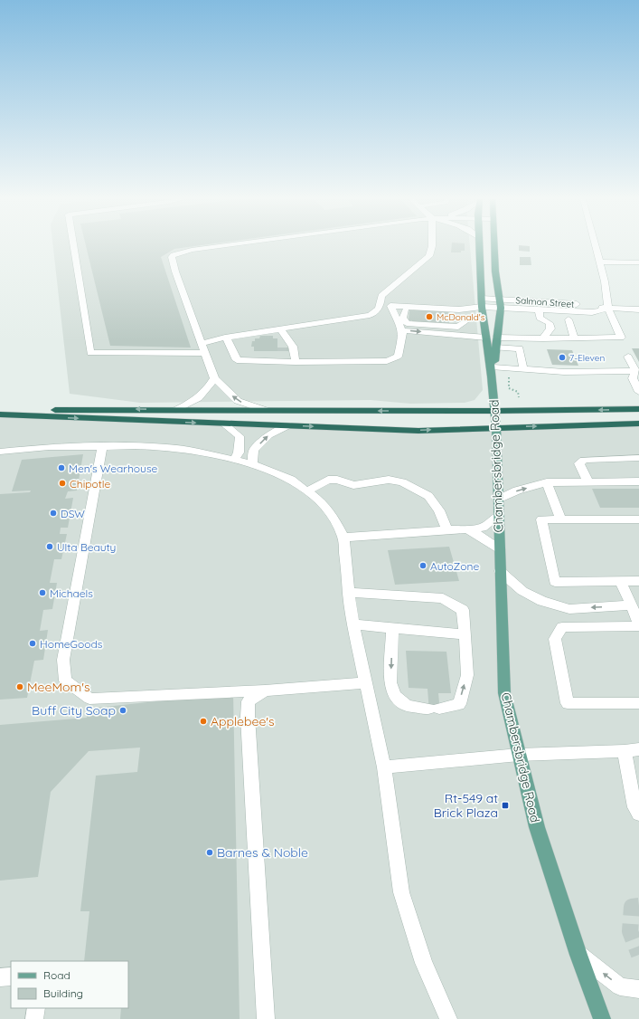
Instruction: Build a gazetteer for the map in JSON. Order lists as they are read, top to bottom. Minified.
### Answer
{"streets":{"main road":["Chambersbridge Road"],"street":["Salmon Street"]},"crossings":[["Salmon Street","Chambersbridge Road"]],"places":{"other":["McDonald's","7-Eleven","Men's Wearhouse","Chipotle","DSW","Ulta Beauty","AutoZone","Michaels","HomeGoods","MeeMom's","Buff City Soap","Applebee's","Barnes & Noble"],"transit":["Rt-549 at Brick Plaza"]},"legend":["Road","Building"]}
